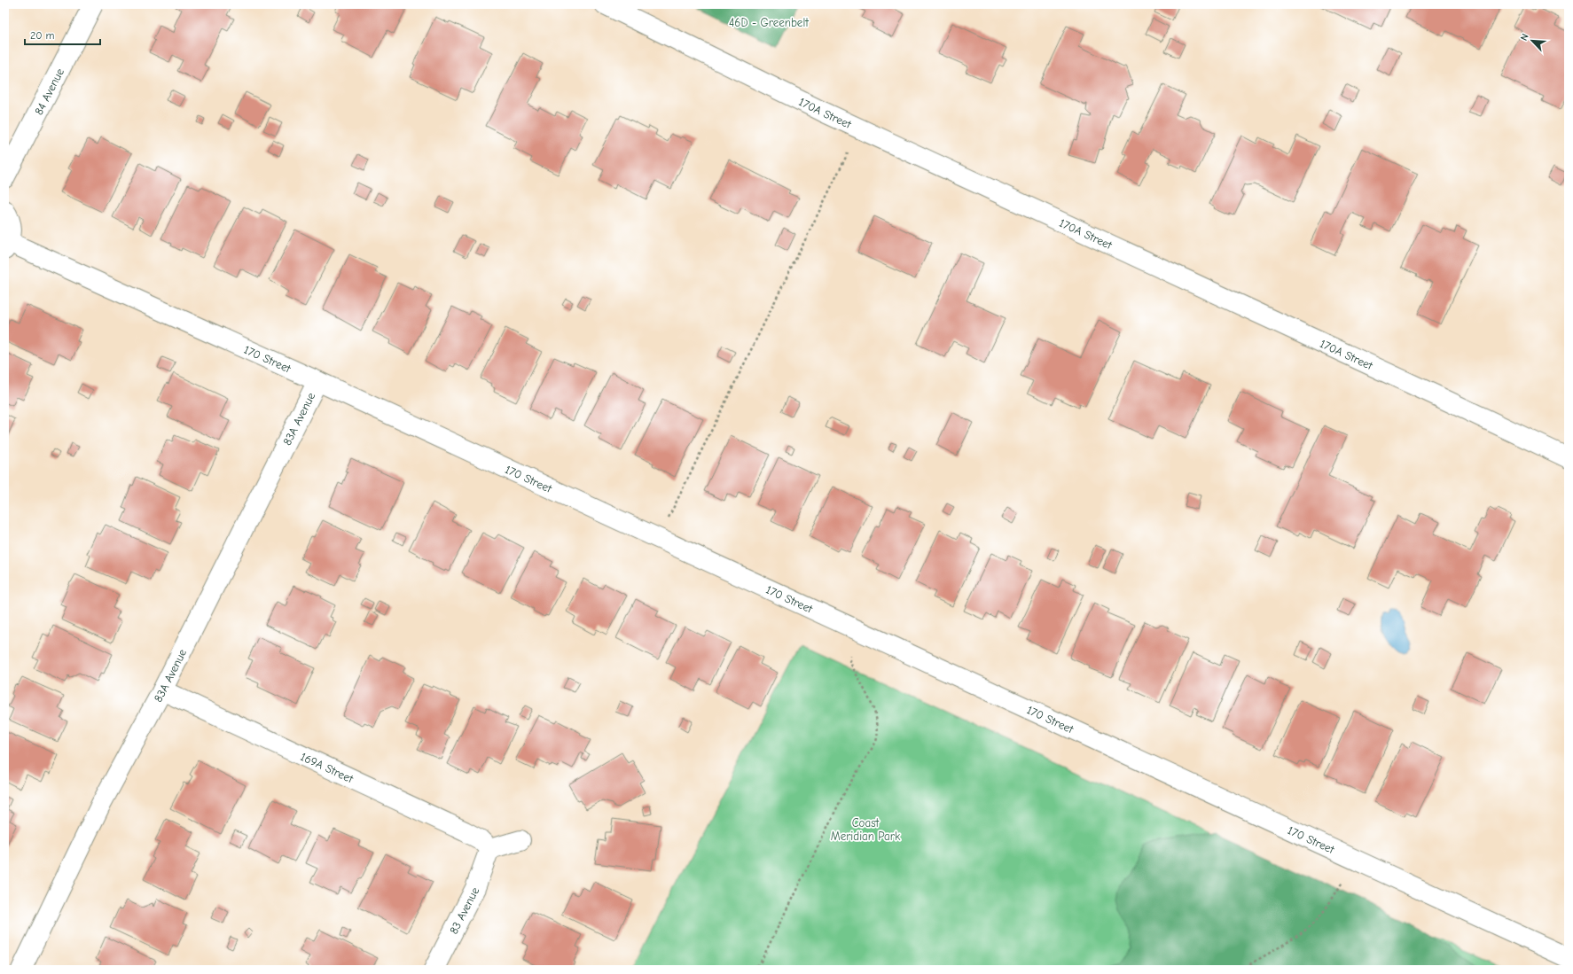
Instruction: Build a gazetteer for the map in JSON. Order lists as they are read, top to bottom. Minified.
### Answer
{"streets":{"street":["84 Avenue","170A Street","170 Street","83A Avenue","169A Street","83 Avenue"]},"crossings":[["170 Street","83A Avenue"],["83A Avenue","169A Street"],["169A Street","83 Avenue"]],"parks":["46D - Greenbelt","Coast Meridian Park"],"scale_bar":"20 m","north":"top left"}
